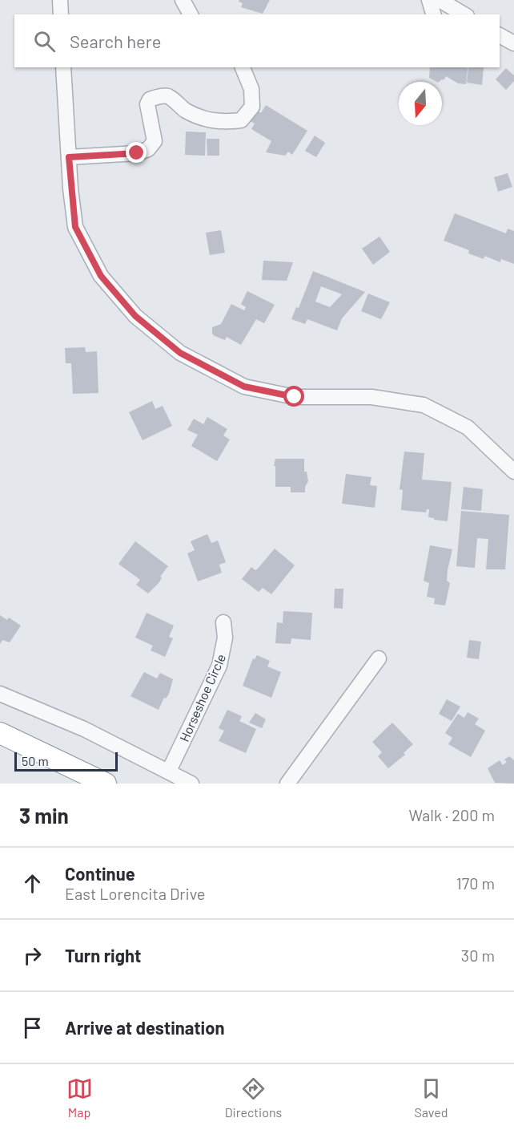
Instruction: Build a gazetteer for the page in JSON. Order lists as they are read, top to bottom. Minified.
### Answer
{"streets":{"street":["Horseshoe Circle"]},"scale_bar":"50 m","north":"bottom","page":{"search":"Search here","scale":"50 m","heading":["3 min","Walk · 200 m"],"list":[["Continue","East Lorencita Drive","170 m"],["Turn right","30 m"],"Arrive at destination"],"nav":["Map","Directions","Saved"]}}
